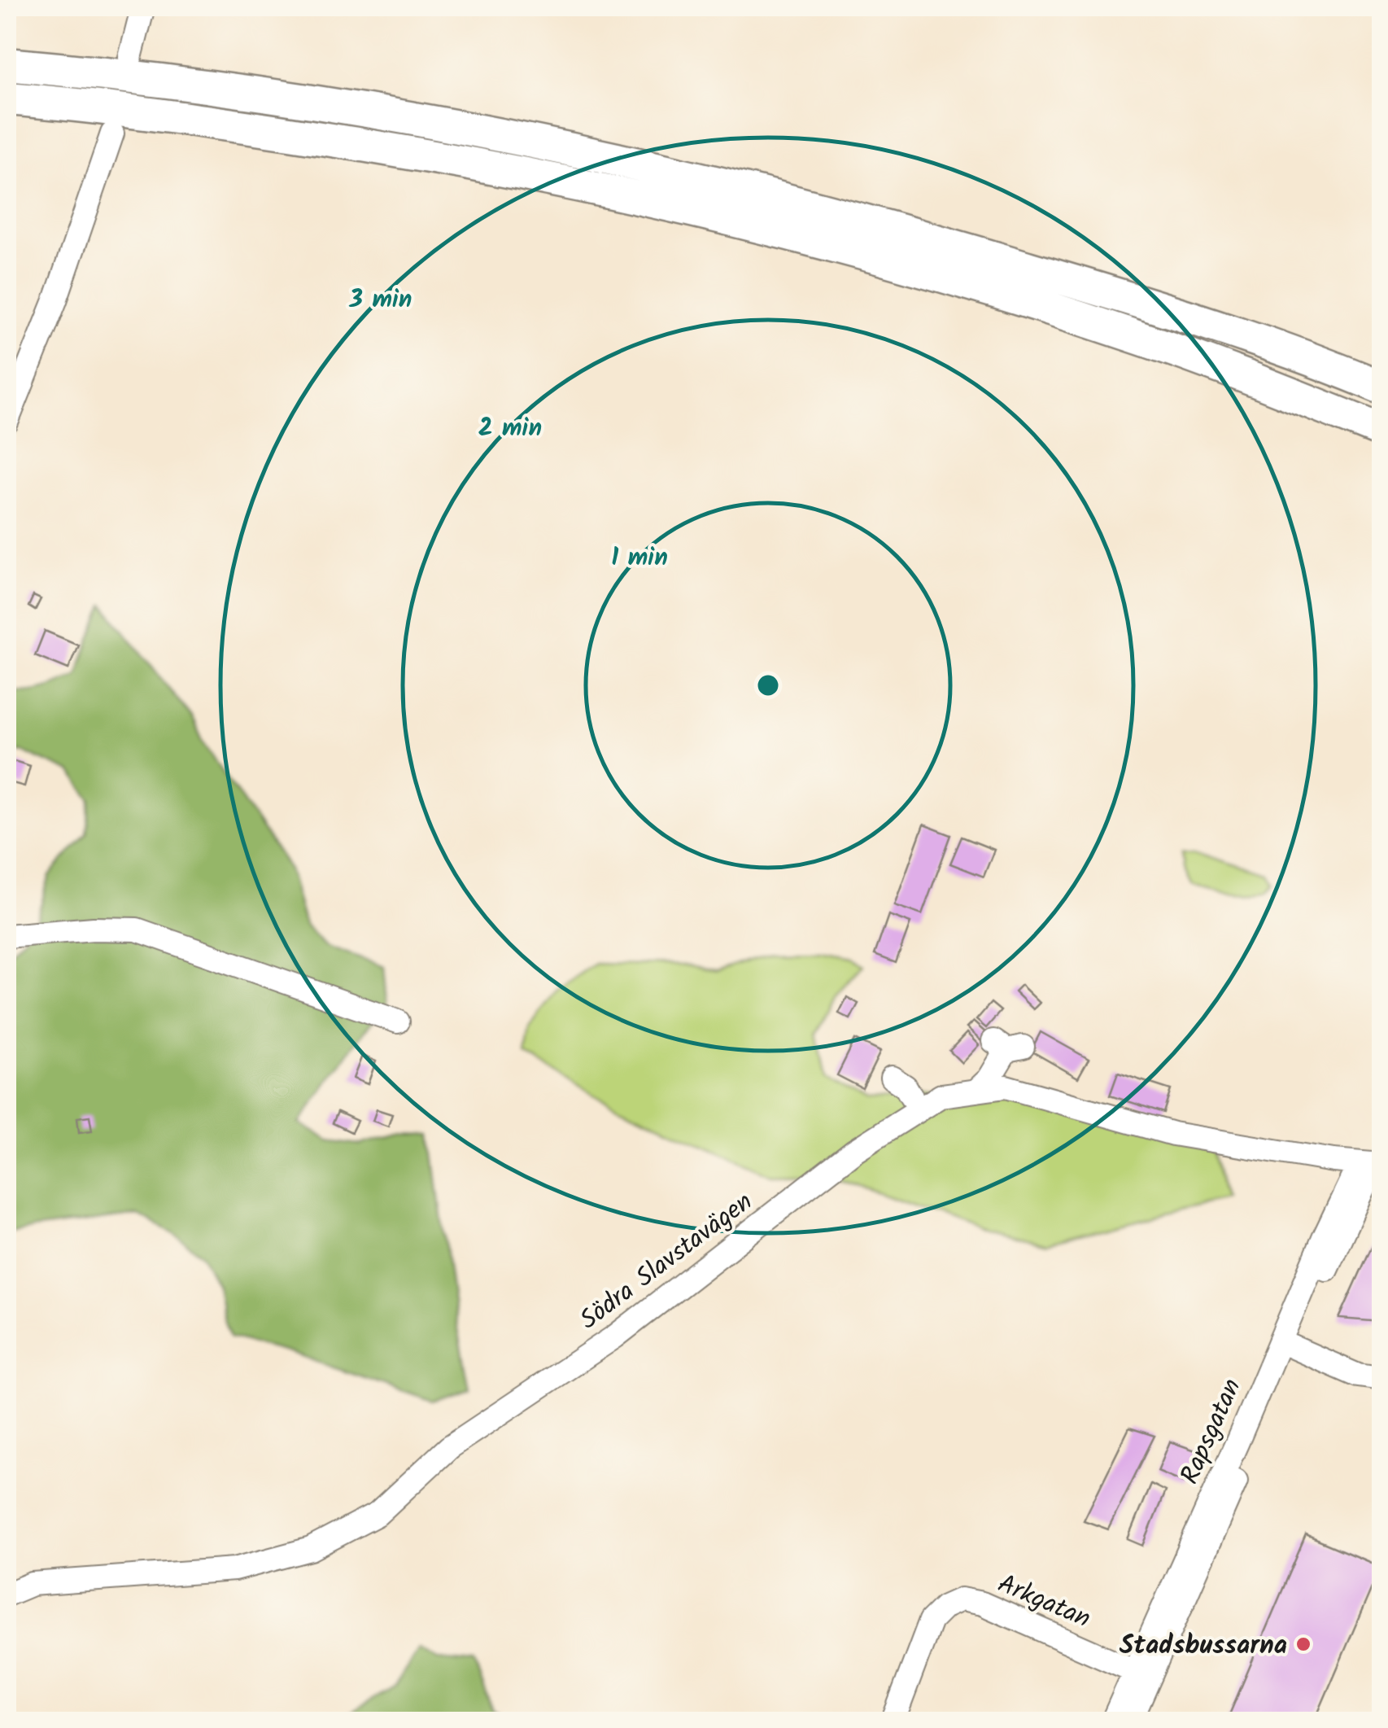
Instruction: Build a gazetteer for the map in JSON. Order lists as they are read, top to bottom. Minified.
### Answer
{"streets":{"street":["Södra Slavstavägen","Rapsgatan","Arkgatan"]},"crossings":[["Södra Slavstavägen","Rapsgatan"],["Rapsgatan","Arkgatan"]],"places":["Stadsbussarna"],"rings":["3 min","2 min","1 min"]}
